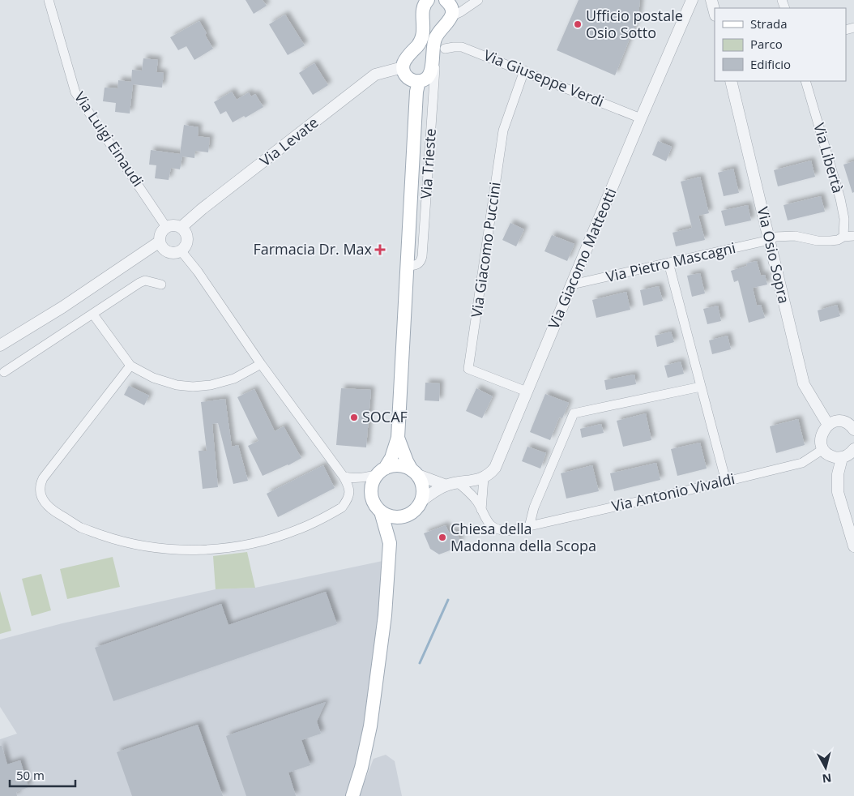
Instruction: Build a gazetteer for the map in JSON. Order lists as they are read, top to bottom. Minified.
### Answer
{"streets":{"main road":["Via Trieste"],"street":["Via Giuseppe Verdi","Via Luigi Einaudi","Via Levate","Via Libertà","Via Giacomo Puccini","Via Osio Sopra","Via Giacomo Matteotti","Via Pietro Mascagni","Via Antonio Vivaldi"]},"crossings":[["Via Giuseppe Verdi","Via Trieste"],["Via Giuseppe Verdi","Via Giacomo Puccini"],["Via Giuseppe Verdi","Via Giacomo Matteotti"],["Via Luigi Einaudi","Via Levate"],["Via Libertà","Via Pietro Mascagni"],["Via Giacomo Puccini","Via Giacomo Matteotti"],["Via Osio Sopra","Via Pietro Mascagni"],["Via Giacomo Matteotti","Via Pietro Mascagni"]],"places":{"other":["Ufficio postale Osio Sotto","SOCAF","Chiesa della Madonna della Scopa"],"health":["Farmacia Dr. Max"]},"legend":["Strada","Parco","Edificio"],"scale_bar":"50 m","north":"bottom"}
